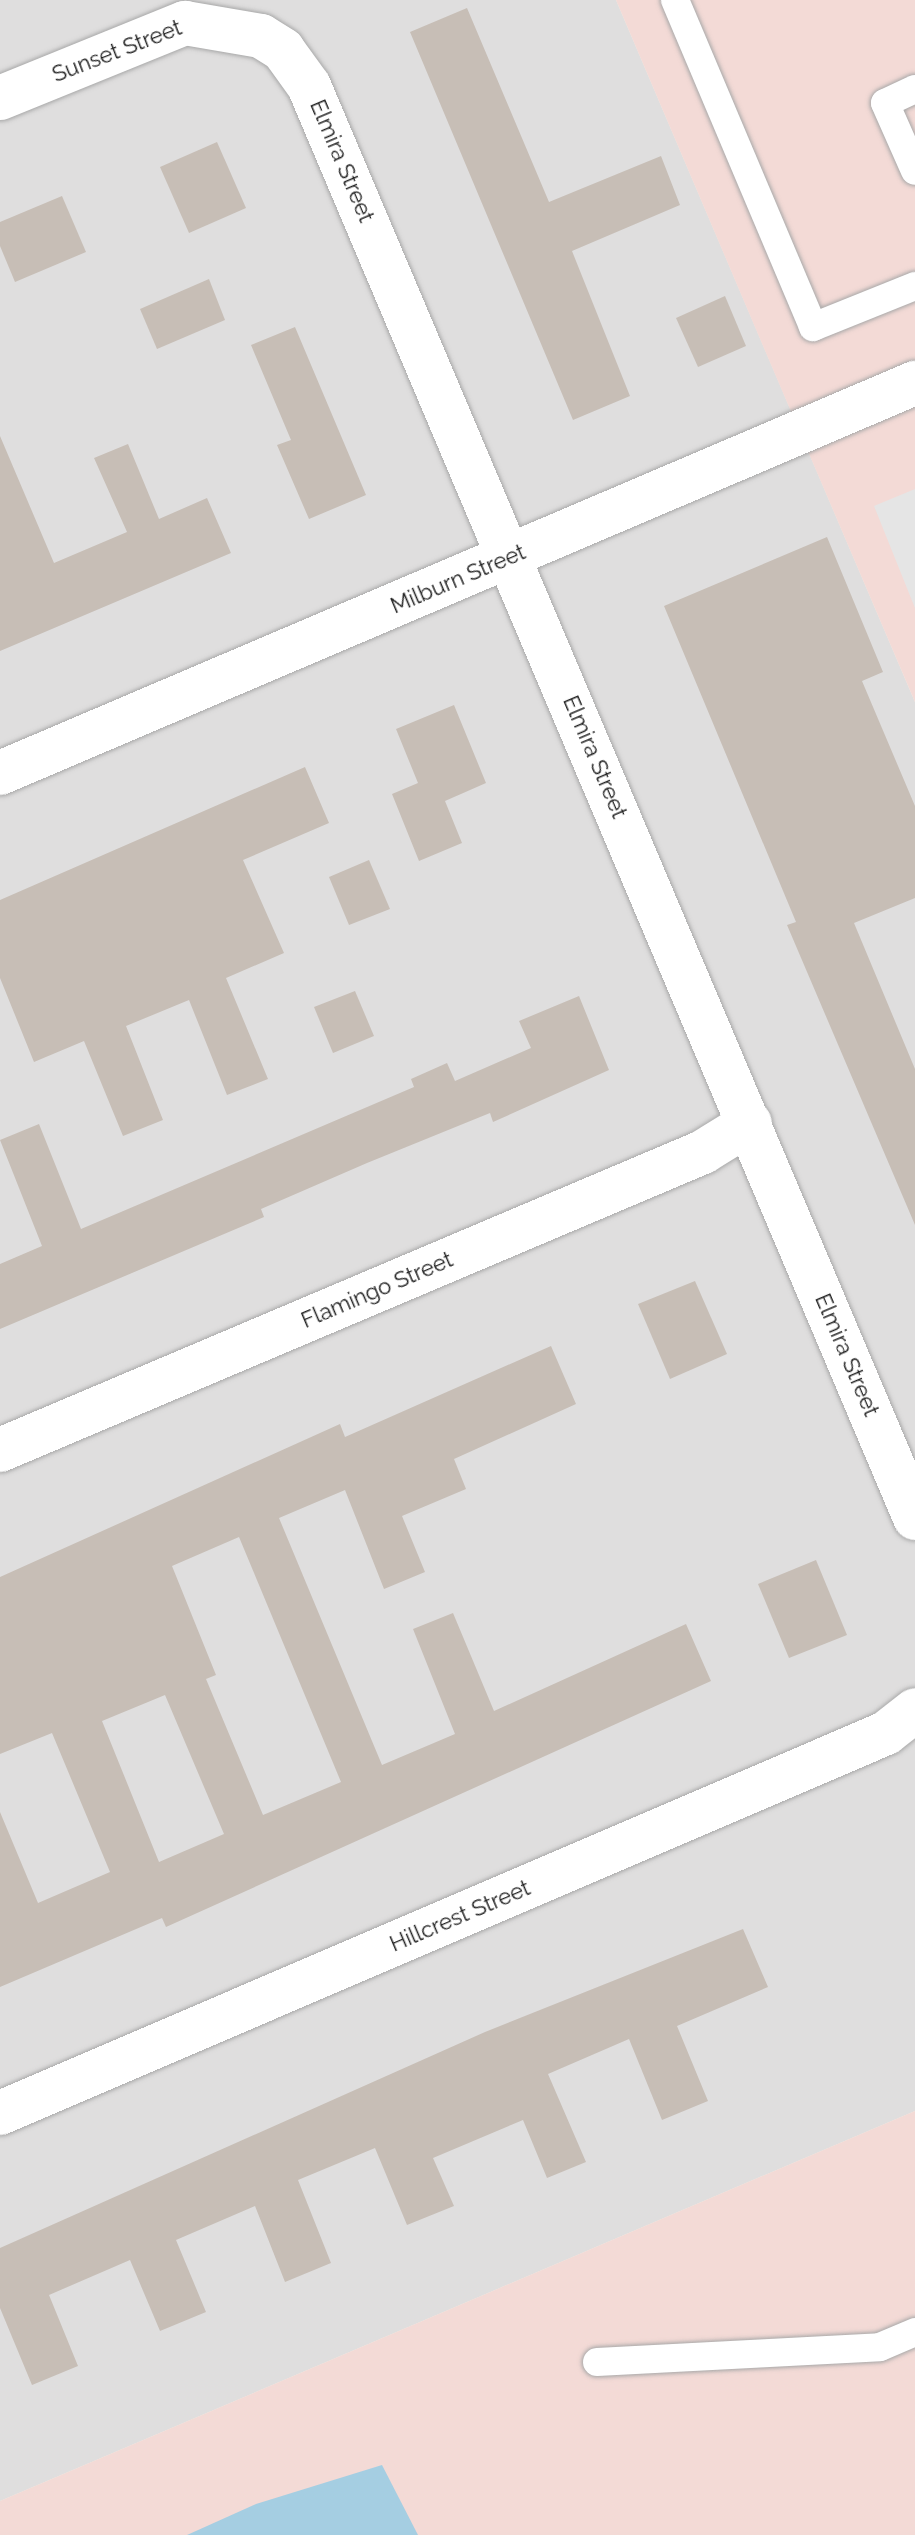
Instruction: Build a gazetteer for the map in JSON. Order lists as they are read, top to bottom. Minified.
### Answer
{"streets":{"street":["Sunset Street","Elmira Street","Milburn Street","Flamingo Street","Hillcrest Street"]},"crossings":[["Sunset Street","Elmira Street"],["Elmira Street","Milburn Street"],["Elmira Street","Flamingo Street"]]}
